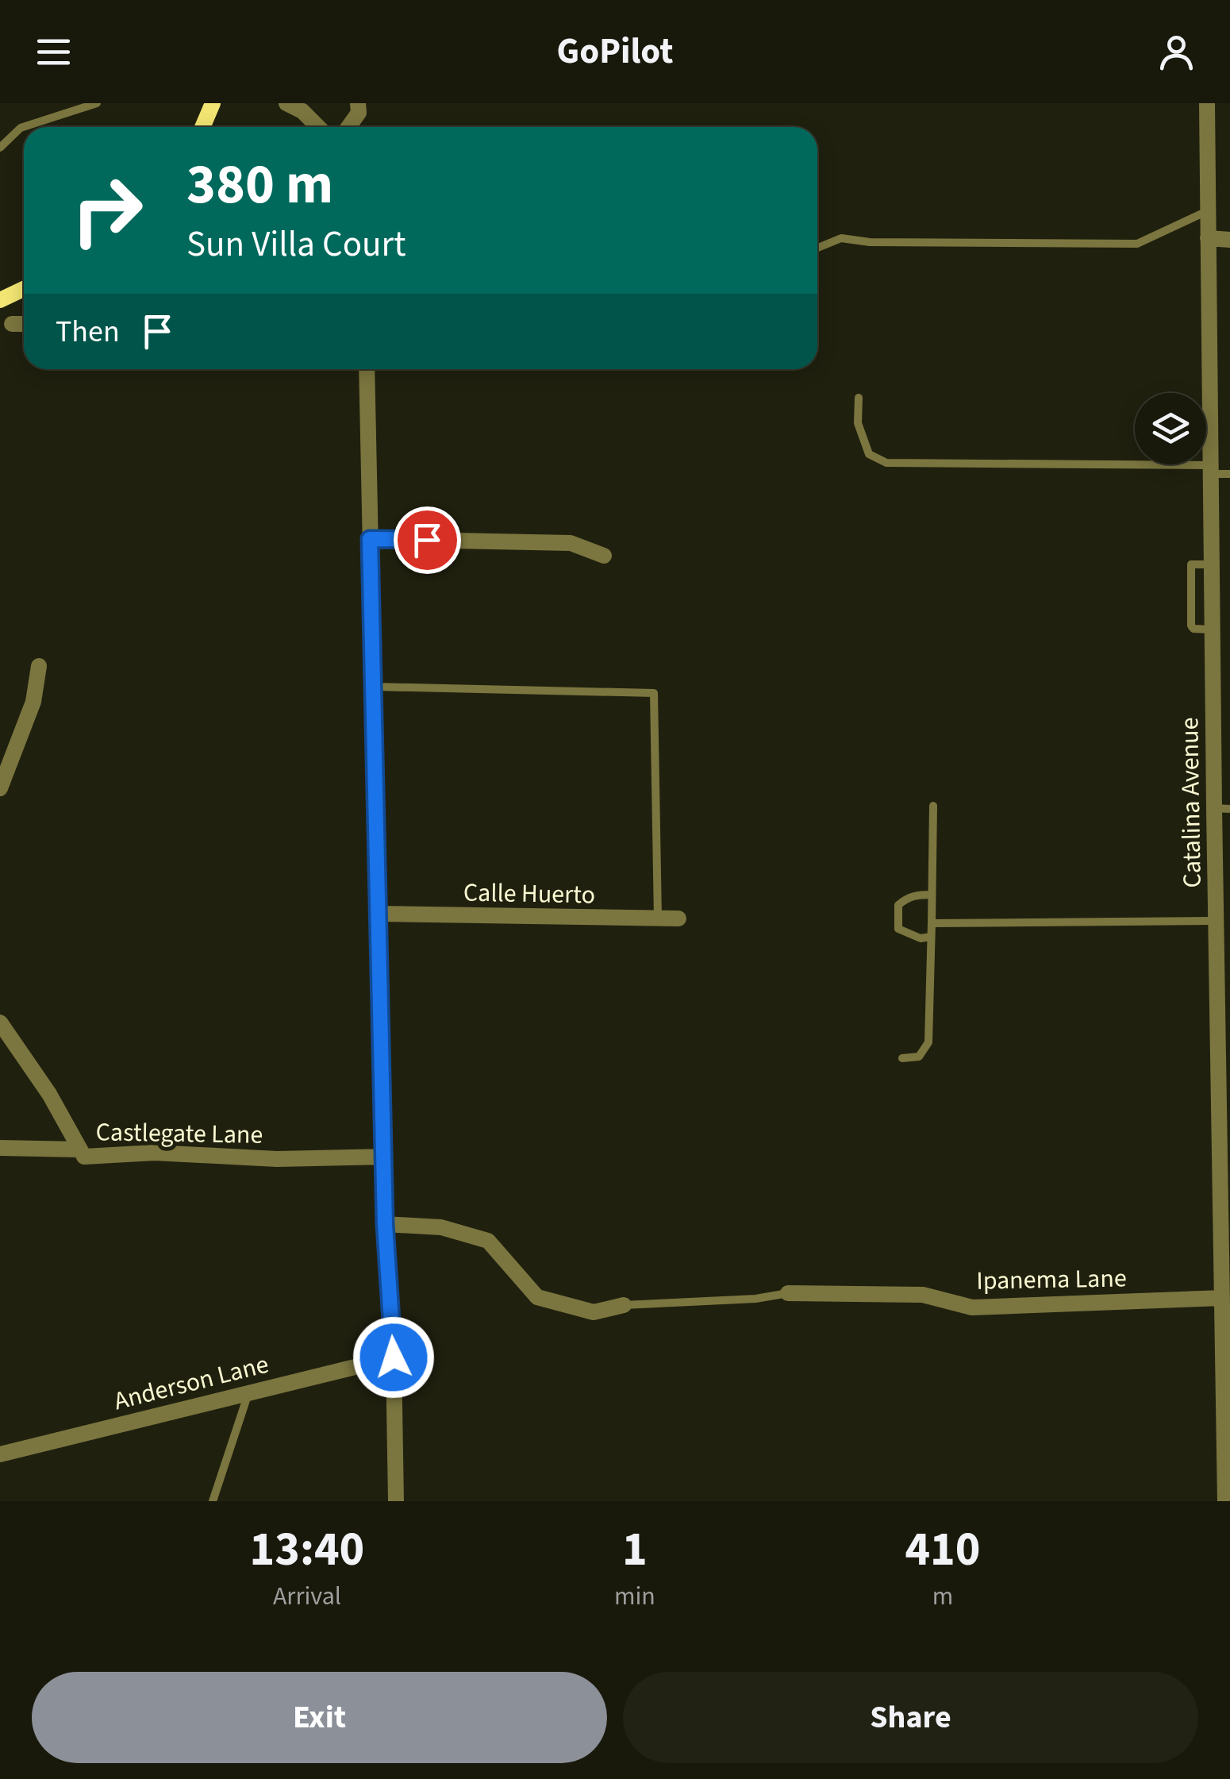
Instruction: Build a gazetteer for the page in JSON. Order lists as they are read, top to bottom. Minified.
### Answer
{"streets":{"street":["Catalina Avenue","Calle Huerto","Castlegate Lane","Ipanema Lane","Anderson Lane"]},"crossings":[["Catalina Avenue","Ipanema Lane"]],"page":{"header":"GoPilot","turn":["380 m","Sun Villa Court"],"then":"Then","eta":["13:40","Arrival","1","min","410","m"],"buttons":["Exit","Share"]}}
